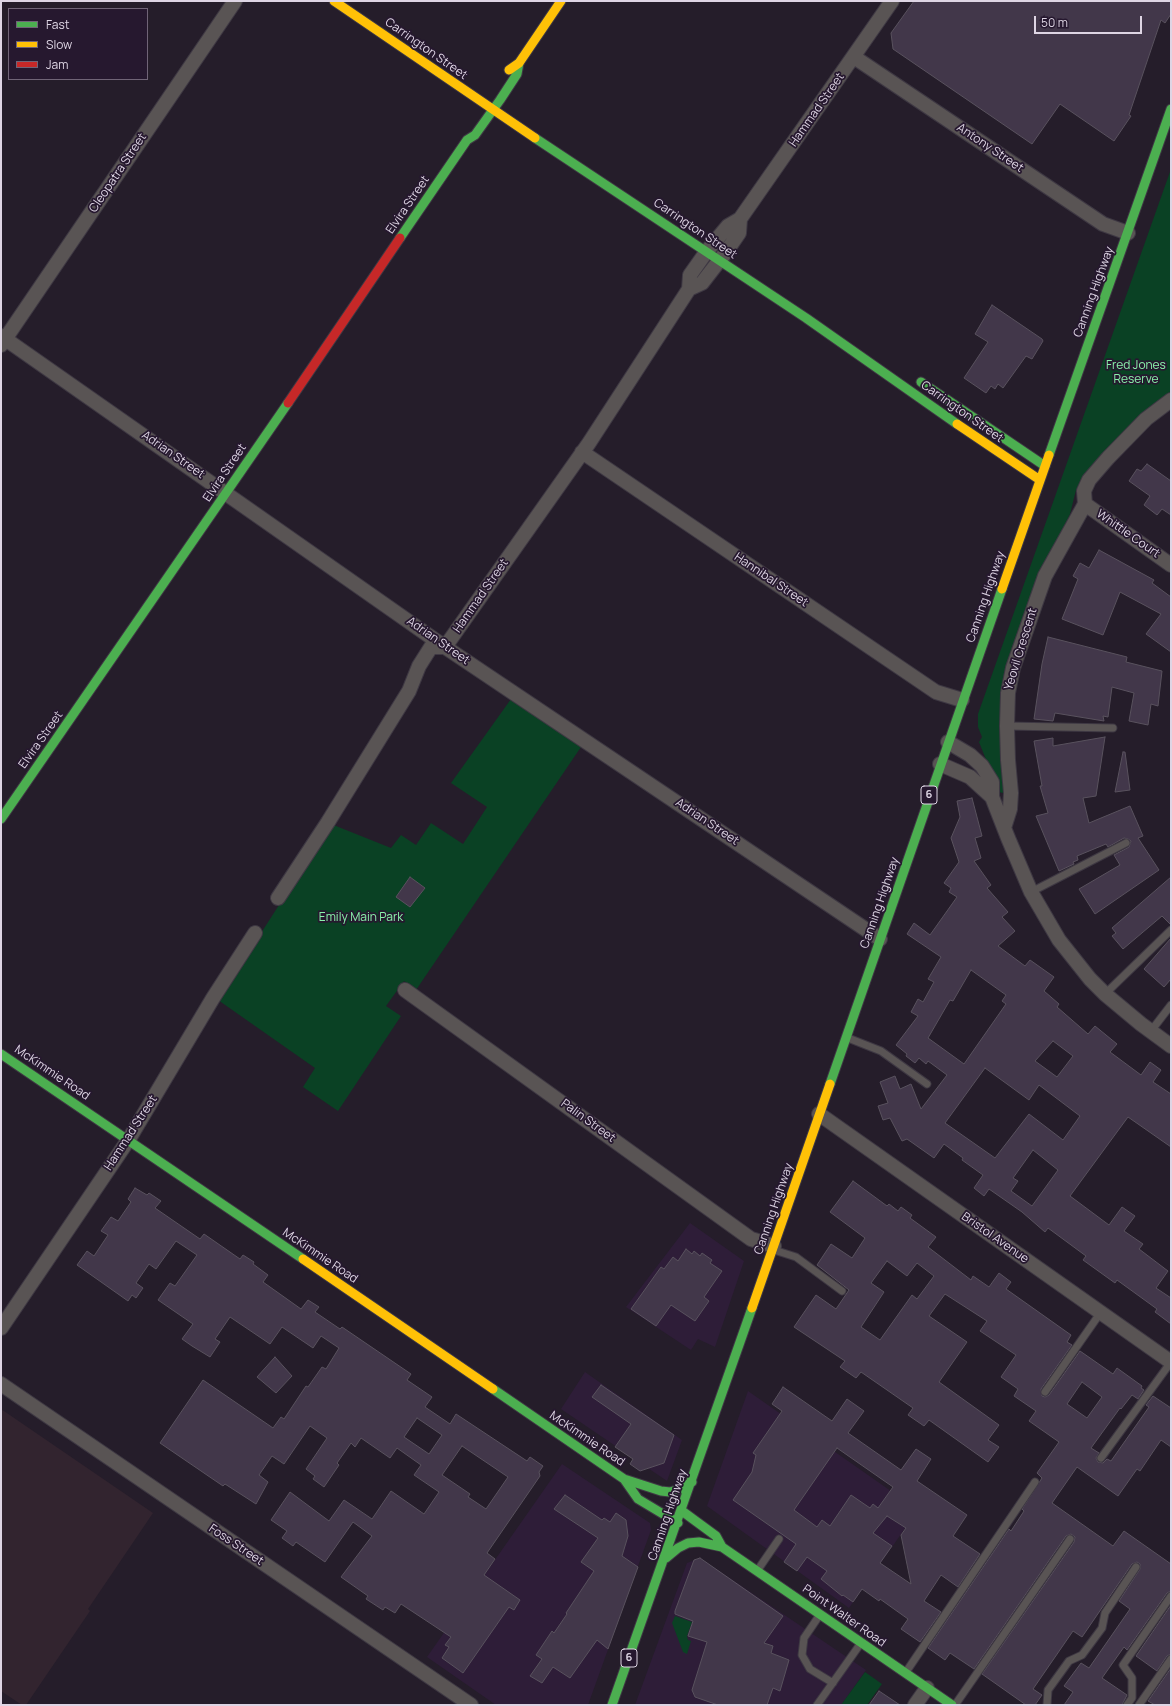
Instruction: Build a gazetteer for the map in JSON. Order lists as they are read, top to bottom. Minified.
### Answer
{"streets":{"main road":["Carrington Street","Elvira Street","Canning Highway","6","McKimmie Road","Point Walter Road"],"street":["Hammad Street","Antony Street","Cleopatra Street","Adrian Street","Whittle Court","Hannibal Street","Yeovil Crescent","Palin Street","Bristol Avenue","Foss Street"]},"crossings":[["Carrington Street","Hammad Street"],["Carrington Street","Elvira Street"],["Carrington Street","Canning Highway"],["Hammad Street","Antony Street"],["Hammad Street","Adrian Street"],["Hammad Street","Hannibal Street"],["Hammad Street","McKimmie Road"],["Antony Street","Canning Highway"],["Cleopatra Street","Adrian Street"],["Elvira Street","Adrian Street"],["Canning Highway","Adrian Street"],["Canning Highway","Hannibal Street"],["Canning Highway","McKimmie Road"],["Canning Highway","Palin Street"],["Canning Highway","Bristol Avenue"],["Canning Highway","Point Walter Road"],["Whittle Court","Yeovil Crescent"]],"parks":["Fred Jones Reserve","Emily Main Park"],"legend":["Fast","Slow","Jam"],"scale_bar":"50 m"}
